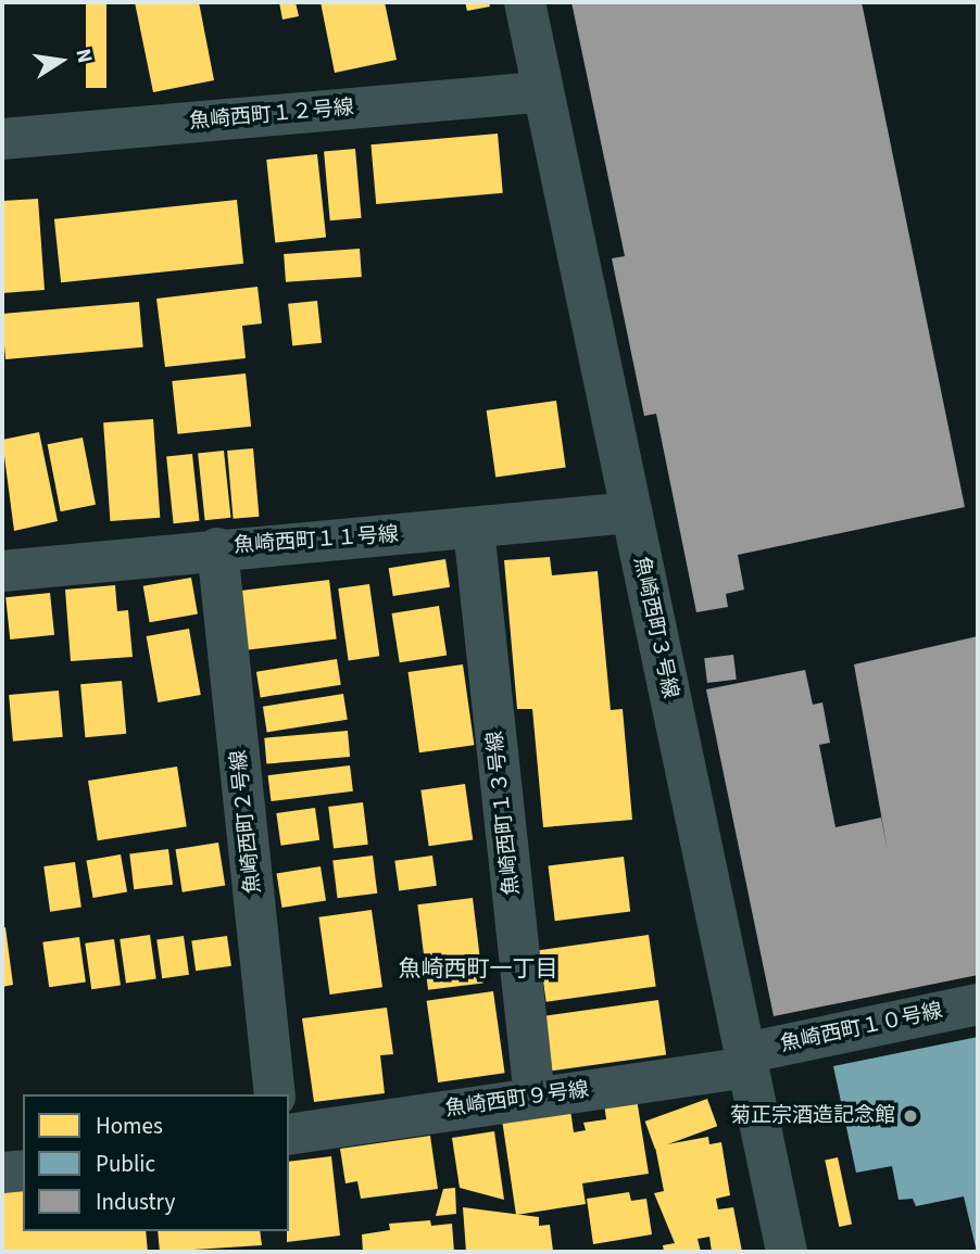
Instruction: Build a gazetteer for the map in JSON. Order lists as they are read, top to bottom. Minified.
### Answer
{"streets":{"street":["魚崎西町１２号線","魚崎西町１１号線","魚崎西町３号線","魚崎西町１３号線","魚崎西町２号線","魚崎西町１０号線","魚崎西町９号線"]},"crossings":[["魚崎西町１２号線","魚崎西町３号線"],["魚崎西町１１号線","魚崎西町３号線"],["魚崎西町１１号線","魚崎西町１３号線"],["魚崎西町１１号線","魚崎西町２号線"],["魚崎西町３号線","魚崎西町１０号線"],["魚崎西町３号線","魚崎西町９号線"],["魚崎西町１３号線","魚崎西町９号線"],["魚崎西町１０号線","魚崎西町９号線"]],"districts":["魚崎西町一丁目"],"places":["菊正宗酒造記念館"],"legend":["Homes","Public","Industry"],"north":"right"}
